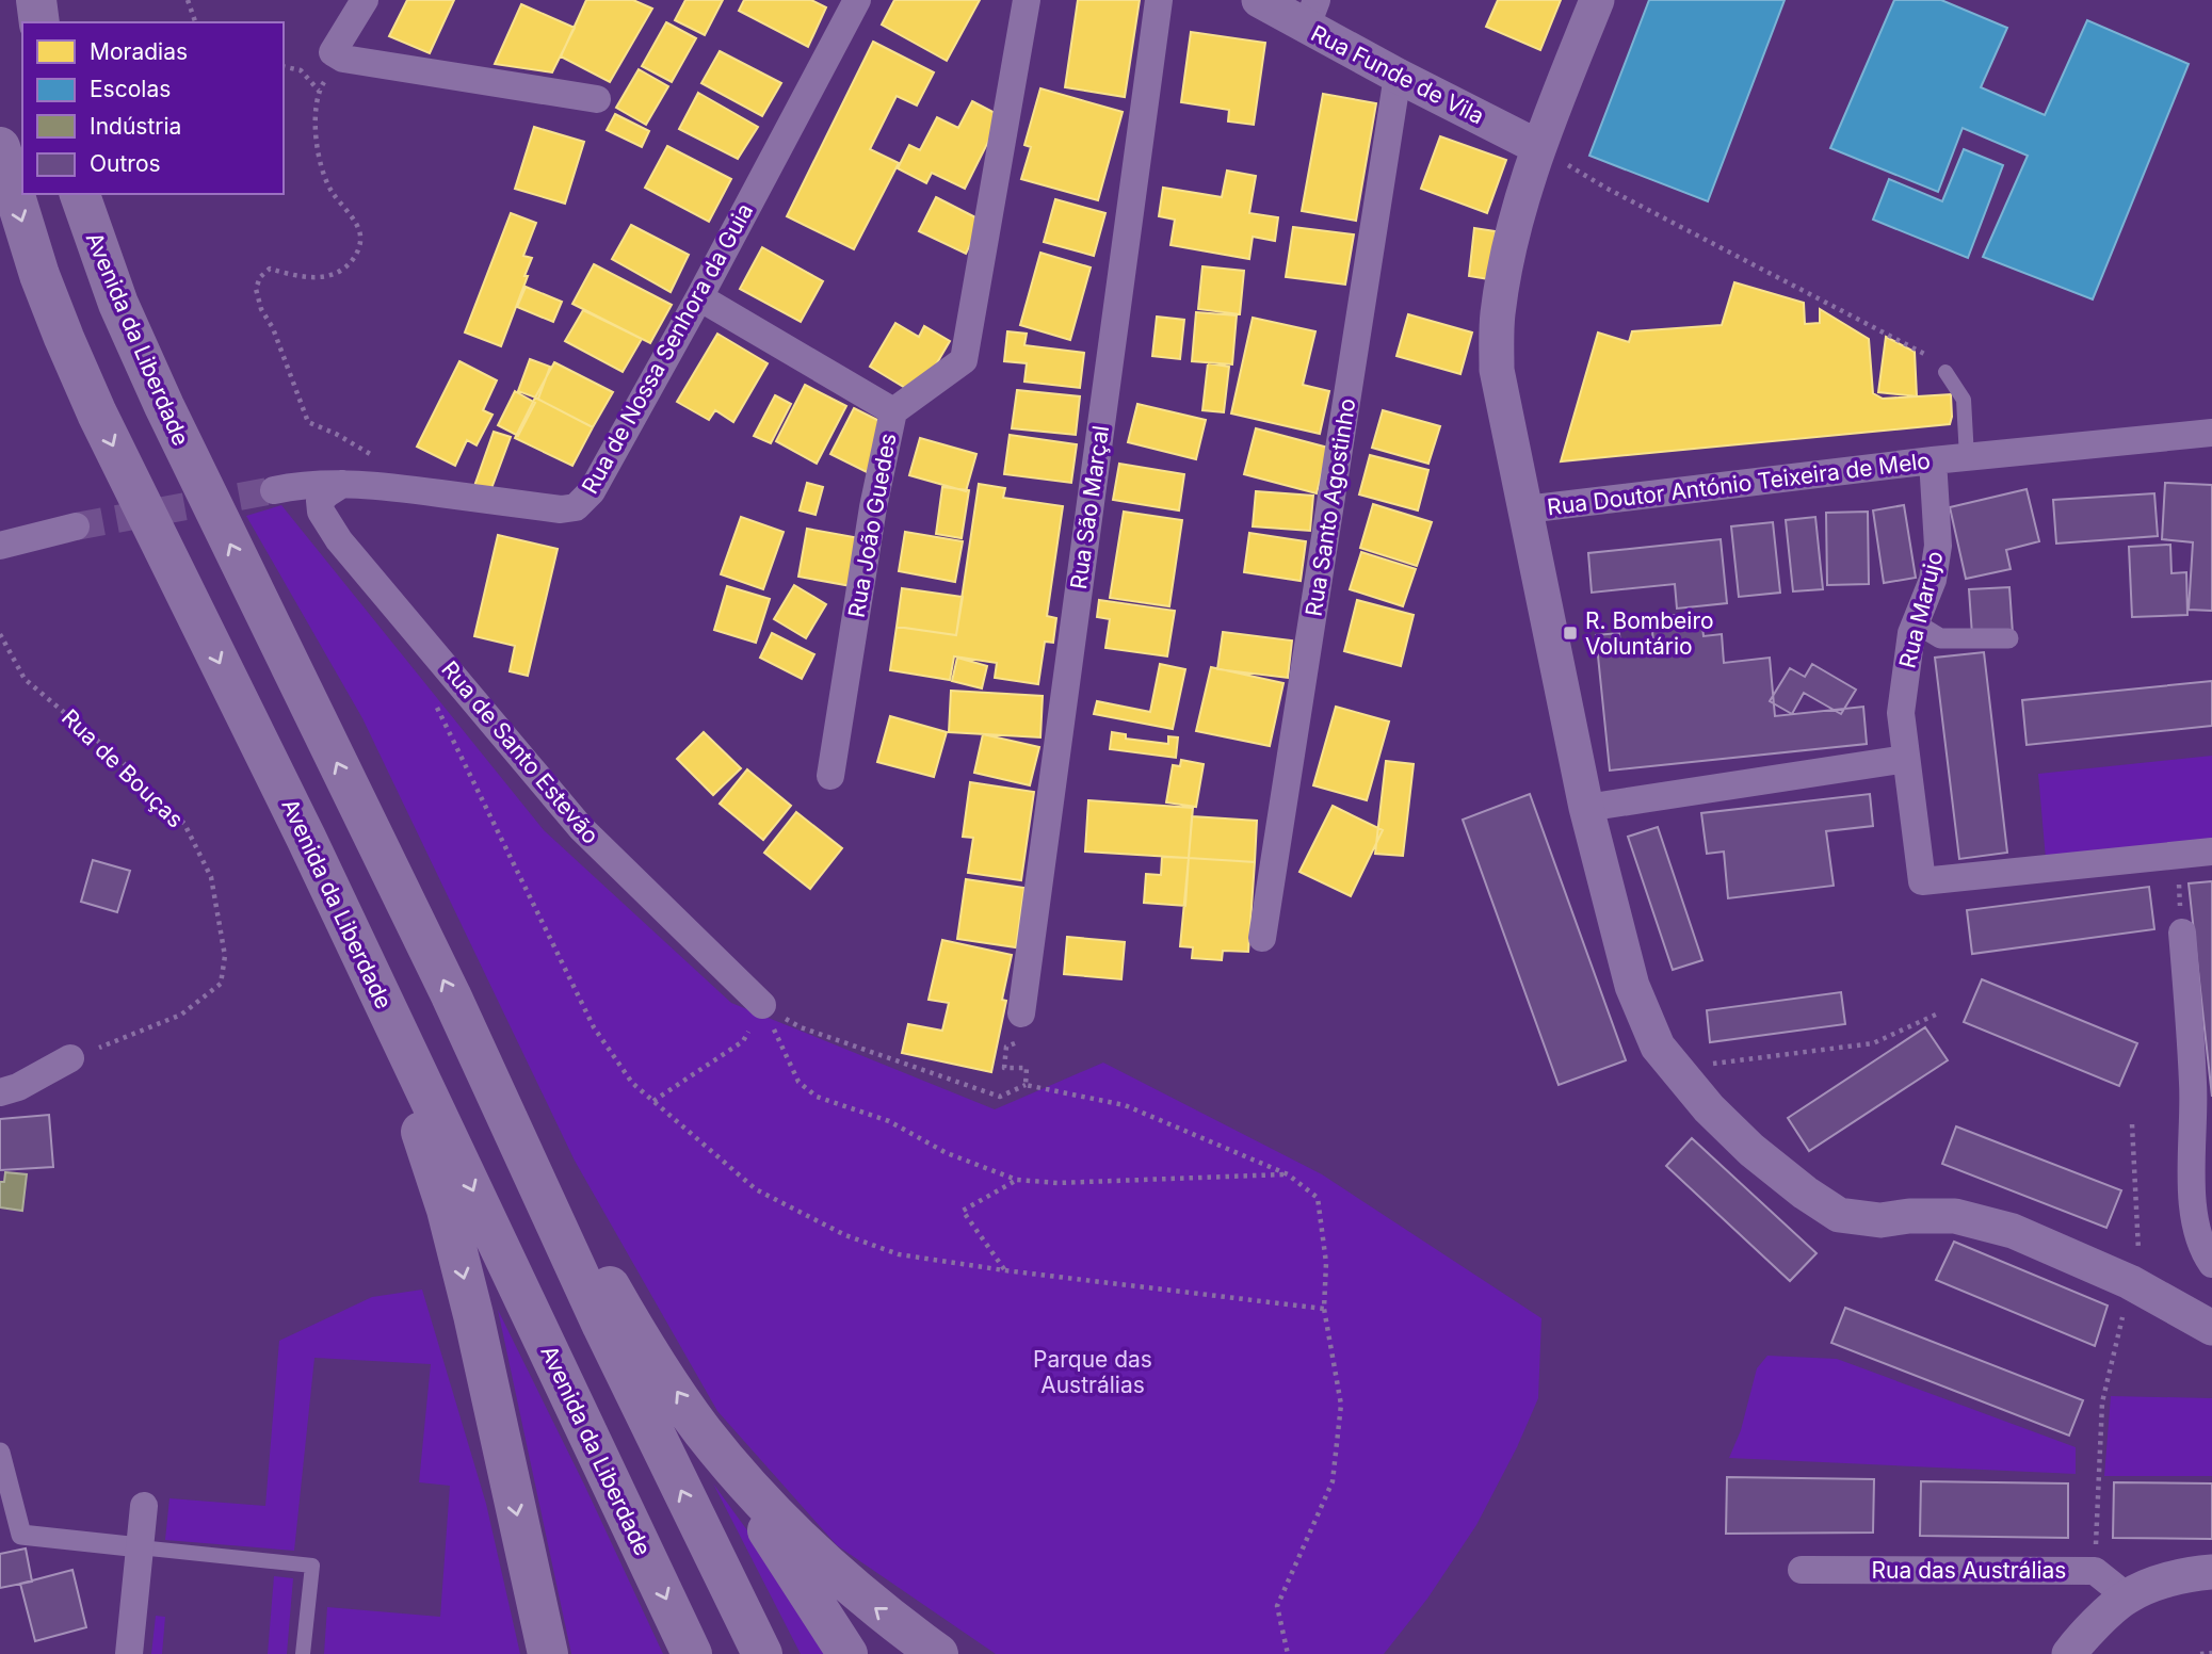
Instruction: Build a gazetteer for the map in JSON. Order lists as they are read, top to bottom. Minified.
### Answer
{"streets":{"highway":["Avenida da Liberdade"],"street":["Rua Funde de Vila","Rua de Nossa Senhora da Guia","Rua Doutor António Teixeira de Melo","Rua São Marçal","Rua Santo Agostinho","Rua João Guedes","Rua Marujo","Rua de Santo Estevão","Rua das Austrálias"],"path":["Rua de Bouças"]},"crossings":[["Rua Funde de Vila","Rua Santo Agostinho"],["Rua de Nossa Senhora da Guia","Rua de Santo Estevão"],["Rua Doutor António Teixeira de Melo","Rua Marujo"]],"parks":["Parque das Austrálias"],"places":{"transit":["R. Bombeiro Voluntário"]},"legend":["Moradias","Escolas","Indústria","Outros"]}
